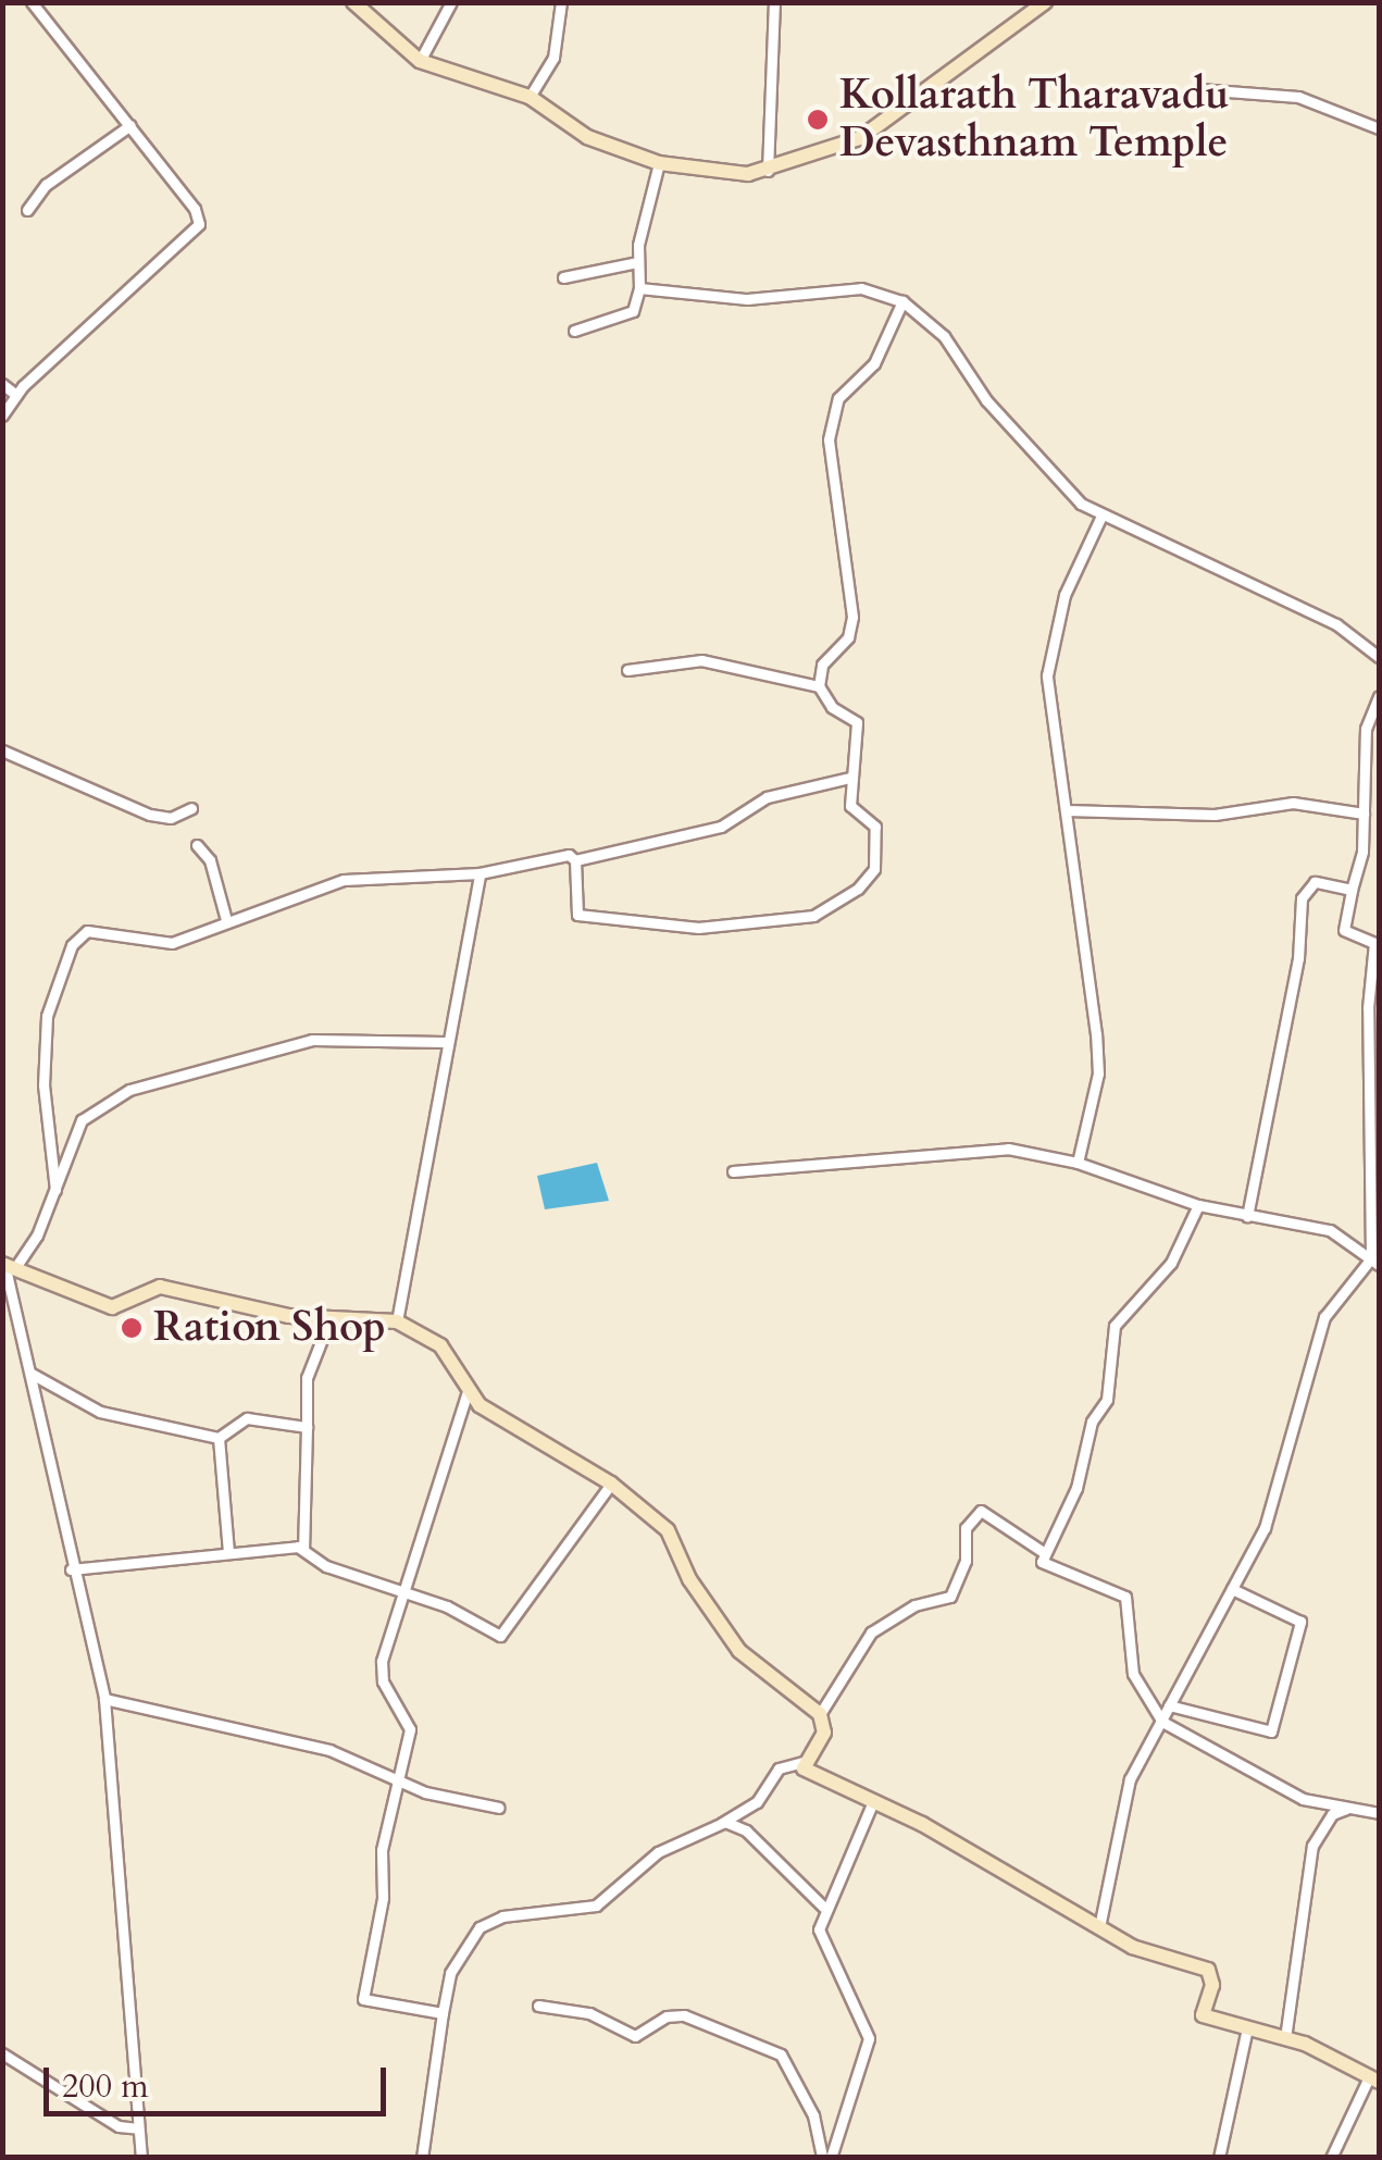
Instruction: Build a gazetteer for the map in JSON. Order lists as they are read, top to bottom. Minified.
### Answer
{"places":["Kollarath Tharavadu Devasthnam Temple","Ration Shop"],"scale_bar":"200 m"}
